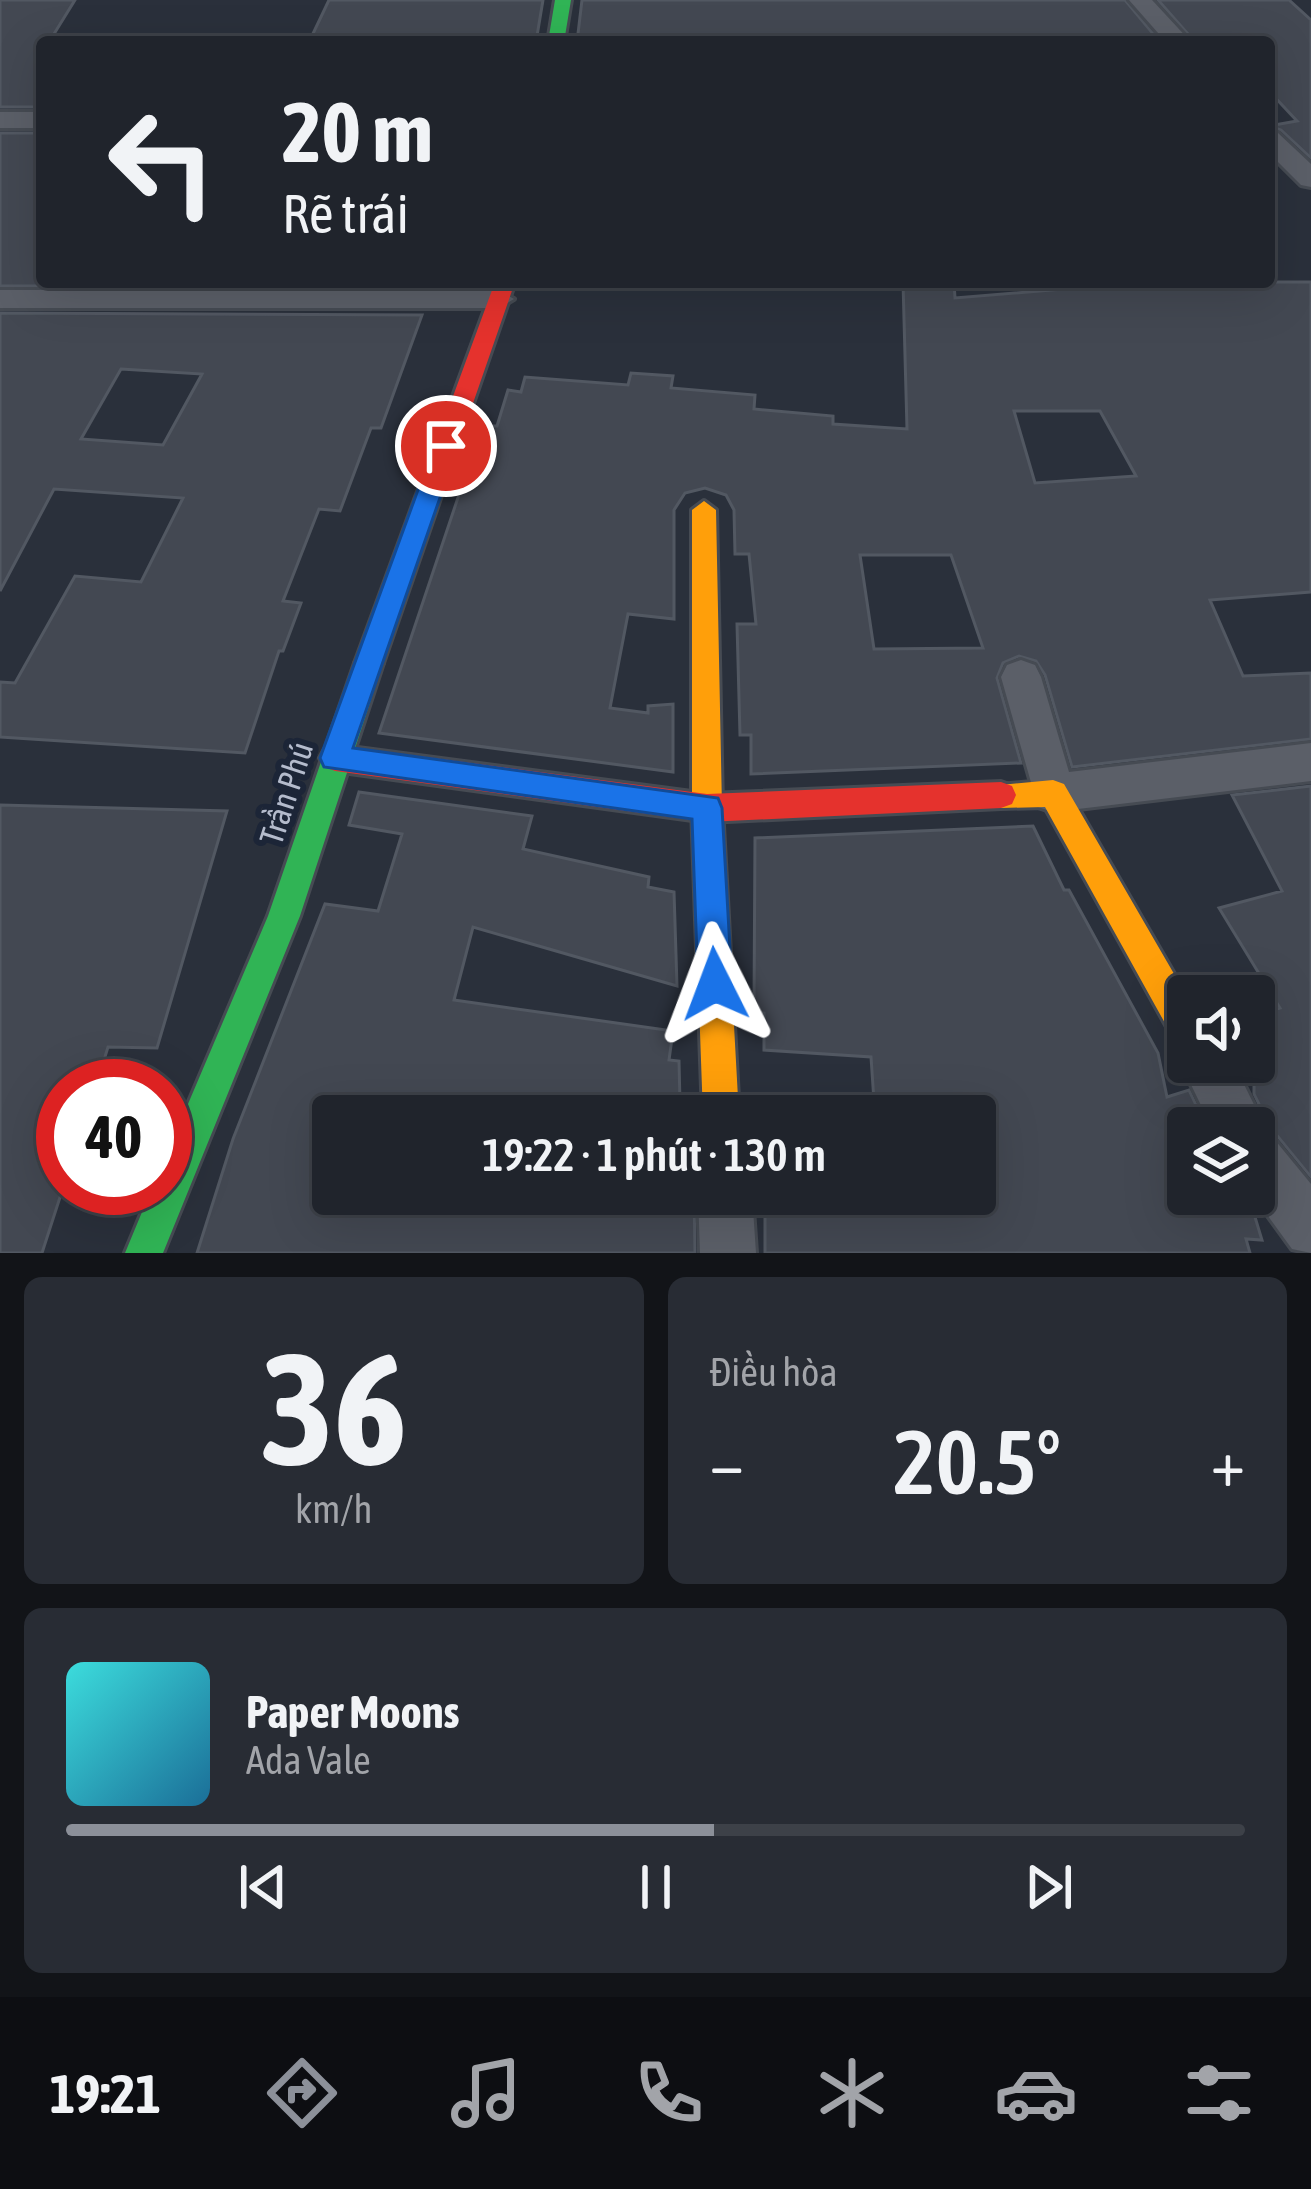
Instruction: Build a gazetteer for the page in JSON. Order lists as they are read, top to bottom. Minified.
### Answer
{"streets":{"street":["Trần Phú"]},"page":{"turn":["20 m","Rẽ trái"],"limit":"40","trip":"19:22 · 1 phút · 130 m","tile":[["36","km/h"],"Điều hòa"],"heat":["−","20.5°","+"],"song":["Paper Moons","Ada Vale"],"tabs":"19:21"}}
